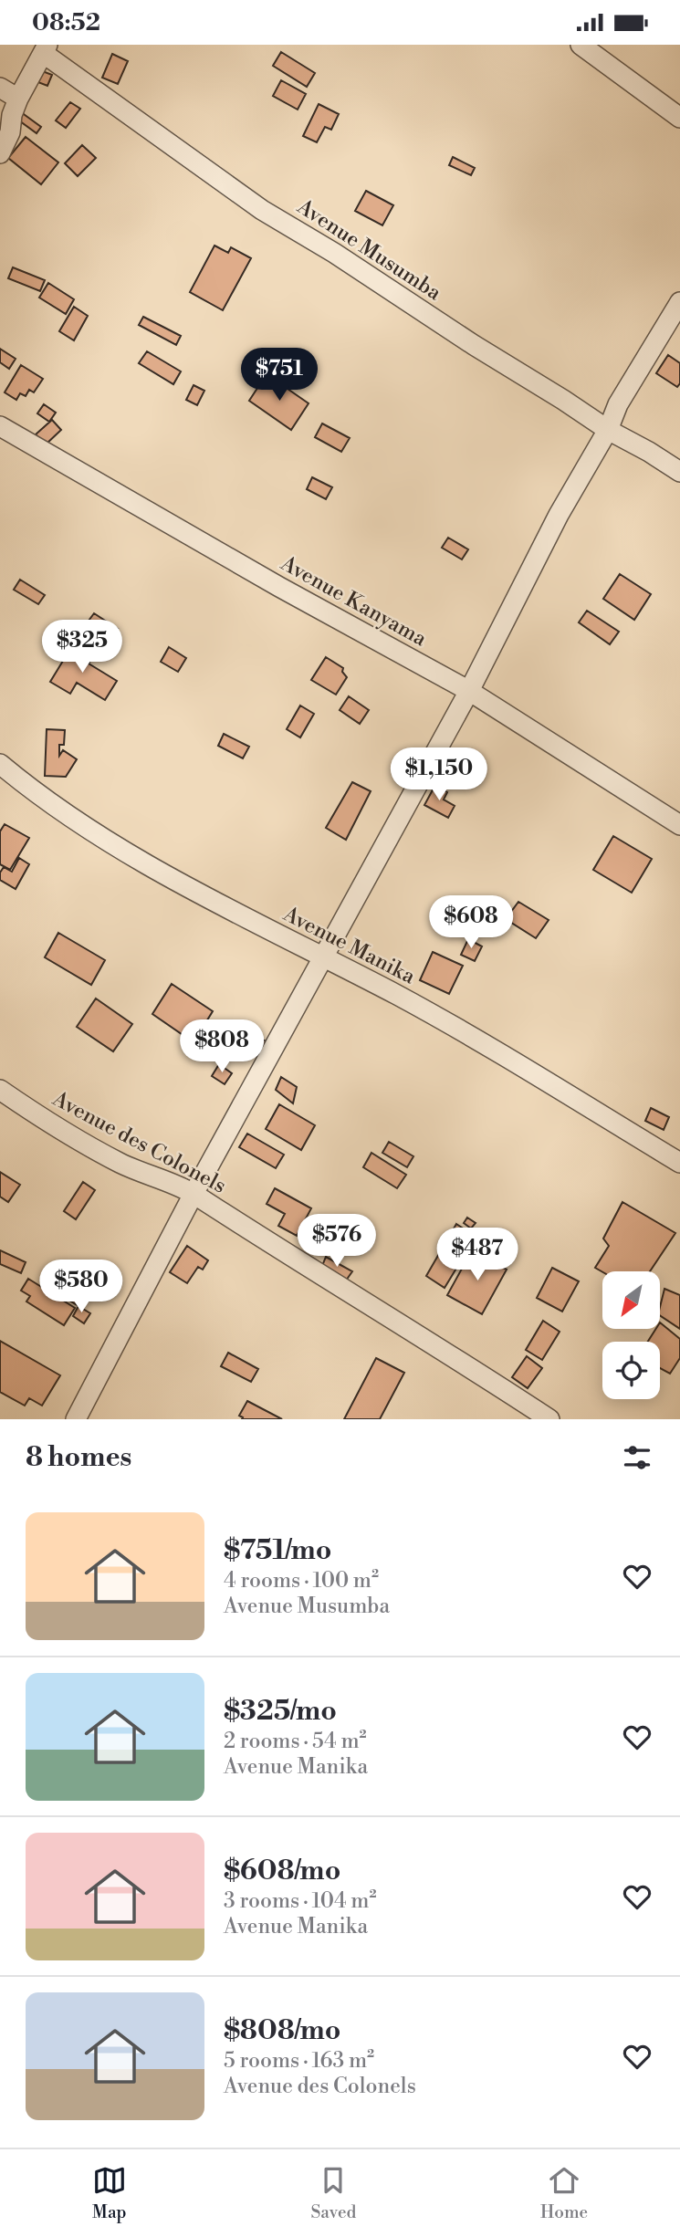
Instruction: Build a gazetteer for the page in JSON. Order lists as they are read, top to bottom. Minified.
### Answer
{"streets":{"street":["Avenue Musumba","Avenue Kanyama","Avenue Manika","Avenue des Colonels"]},"north":"bottom left","page":{"status":"08:52","price":["$751","$325","$1,150","$608","$808","$576","$487","$580"],"heading":"8 homes","list":[{"name":"$751/mo","note":"4 rooms · 100 m² · Avenue Musumba"},{"name":"$325/mo","note":"2 rooms · 54 m² · Avenue Manika"},{"name":"$608/mo","note":"3 rooms · 104 m² · Avenue Manika"},{"name":"$808/mo","note":"5 rooms · 163 m² · Avenue des Colonels"}],"tabs":["Map","Saved","Home"]}}
